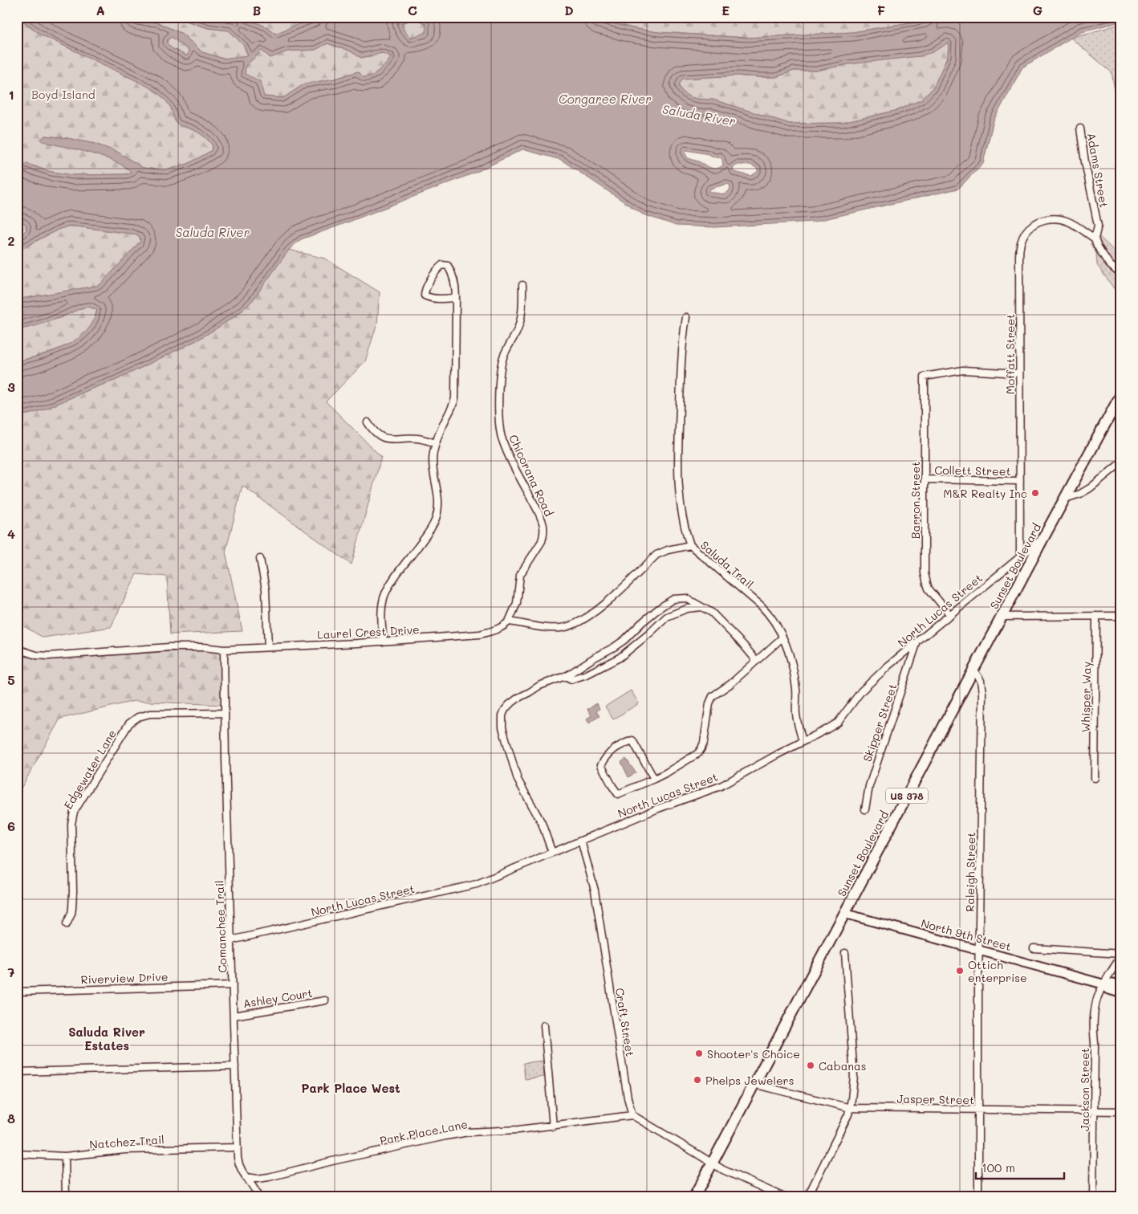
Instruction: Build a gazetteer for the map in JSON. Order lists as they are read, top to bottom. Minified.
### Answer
{"streets":{"main road":["Sunset Boulevard","US 378"],"street":["Adams Street","Moffatt Street","Collett Street","Chicorana Road","Barron Street","Saluda Trail","North Lucas Street","Laurel Crest Drive","Whisper Way","Skipper Street","Edgewater Lane","Raleigh Street","Comanchee Trail","North 9th Street","Riverview Drive","Ashley Court","Craft Street","Jackson Street","Jasper Street","Park Place Lane","Natchez Trail"]},"crossings":[["Adams Street","Moffatt Street"],["Moffatt Street","Collett Street"],["Moffatt Street","Barron Street"],["Moffatt Street","North Lucas Street"],["Collett Street","Barron Street"],["Chicorana Road","Laurel Crest Drive"],["Barron Street","North Lucas Street"],["Saluda Trail","North Lucas Street"],["Sunset Boulevard","North Lucas Street"],["Sunset Boulevard","Raleigh Street"],["Sunset Boulevard","North 9th Street"],["Sunset Boulevard","Jasper Street"],["North Lucas Street","Skipper Street"],["North Lucas Street","Comanchee Trail"],["North Lucas Street","Craft Street"],["Laurel Crest Drive","Comanchee Trail"],["Edgewater Lane","Comanchee Trail"],["Raleigh Street","North 9th Street"],["Raleigh Street","Jasper Street"],["Comanchee Trail","Riverview Drive"],["Comanchee Trail","Ashley Court"],["Comanchee Trail","Park Place Lane"],["Comanchee Trail","Natchez Trail"],["North 9th Street","Jackson Street"],["Craft Street","Park Place Lane"],["Jackson Street","Jasper Street"]],"districts":["Saluda River Estates","Park Place West"],"water":["Congaree River","Saluda River"],"parks":["Boyd Island"],"places":["M&R Realty Inc","Ottich enterprise","Shooter's Choice","Cabanas","Phelps Jewelers"],"scale_bar":"100 m","grid":{"columns":["A","B","C","D","E","F","G"],"rows":["1","2","3","4","5","6","7","8"]}}
